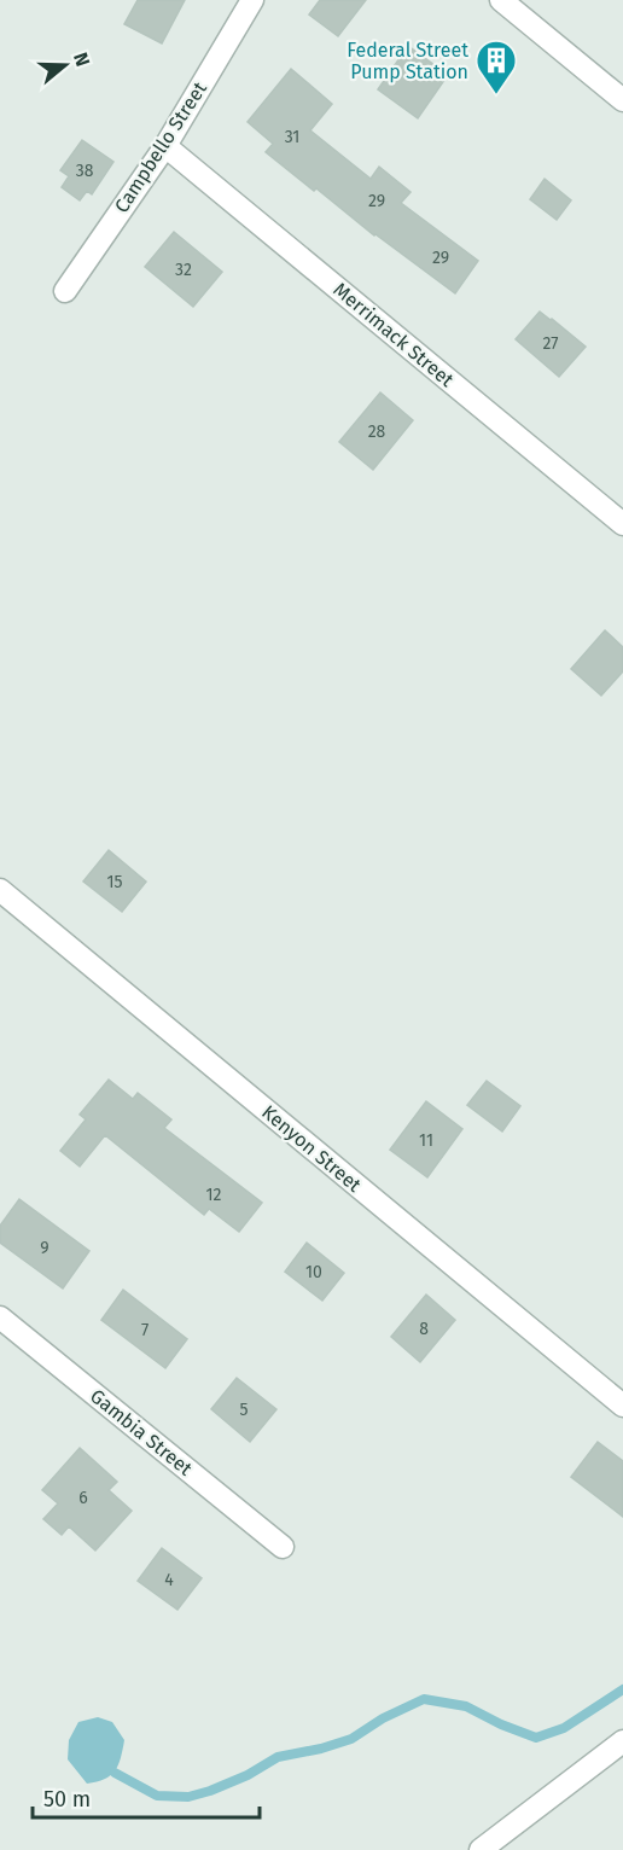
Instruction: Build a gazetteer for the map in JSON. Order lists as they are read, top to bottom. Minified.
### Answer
{"streets":{"street":["Campbello Street","Merrimack Street","Kenyon Street","Gambia Street"]},"crossings":[["Campbello Street","Merrimack Street"]],"places":{"building":["Federal Street Pump Station"]},"house_numbers":["31","38","29","29","32","27","28","15","11","12","9","10","8","7","5","6","4"],"scale_bar":"50 m","north":"right"}
